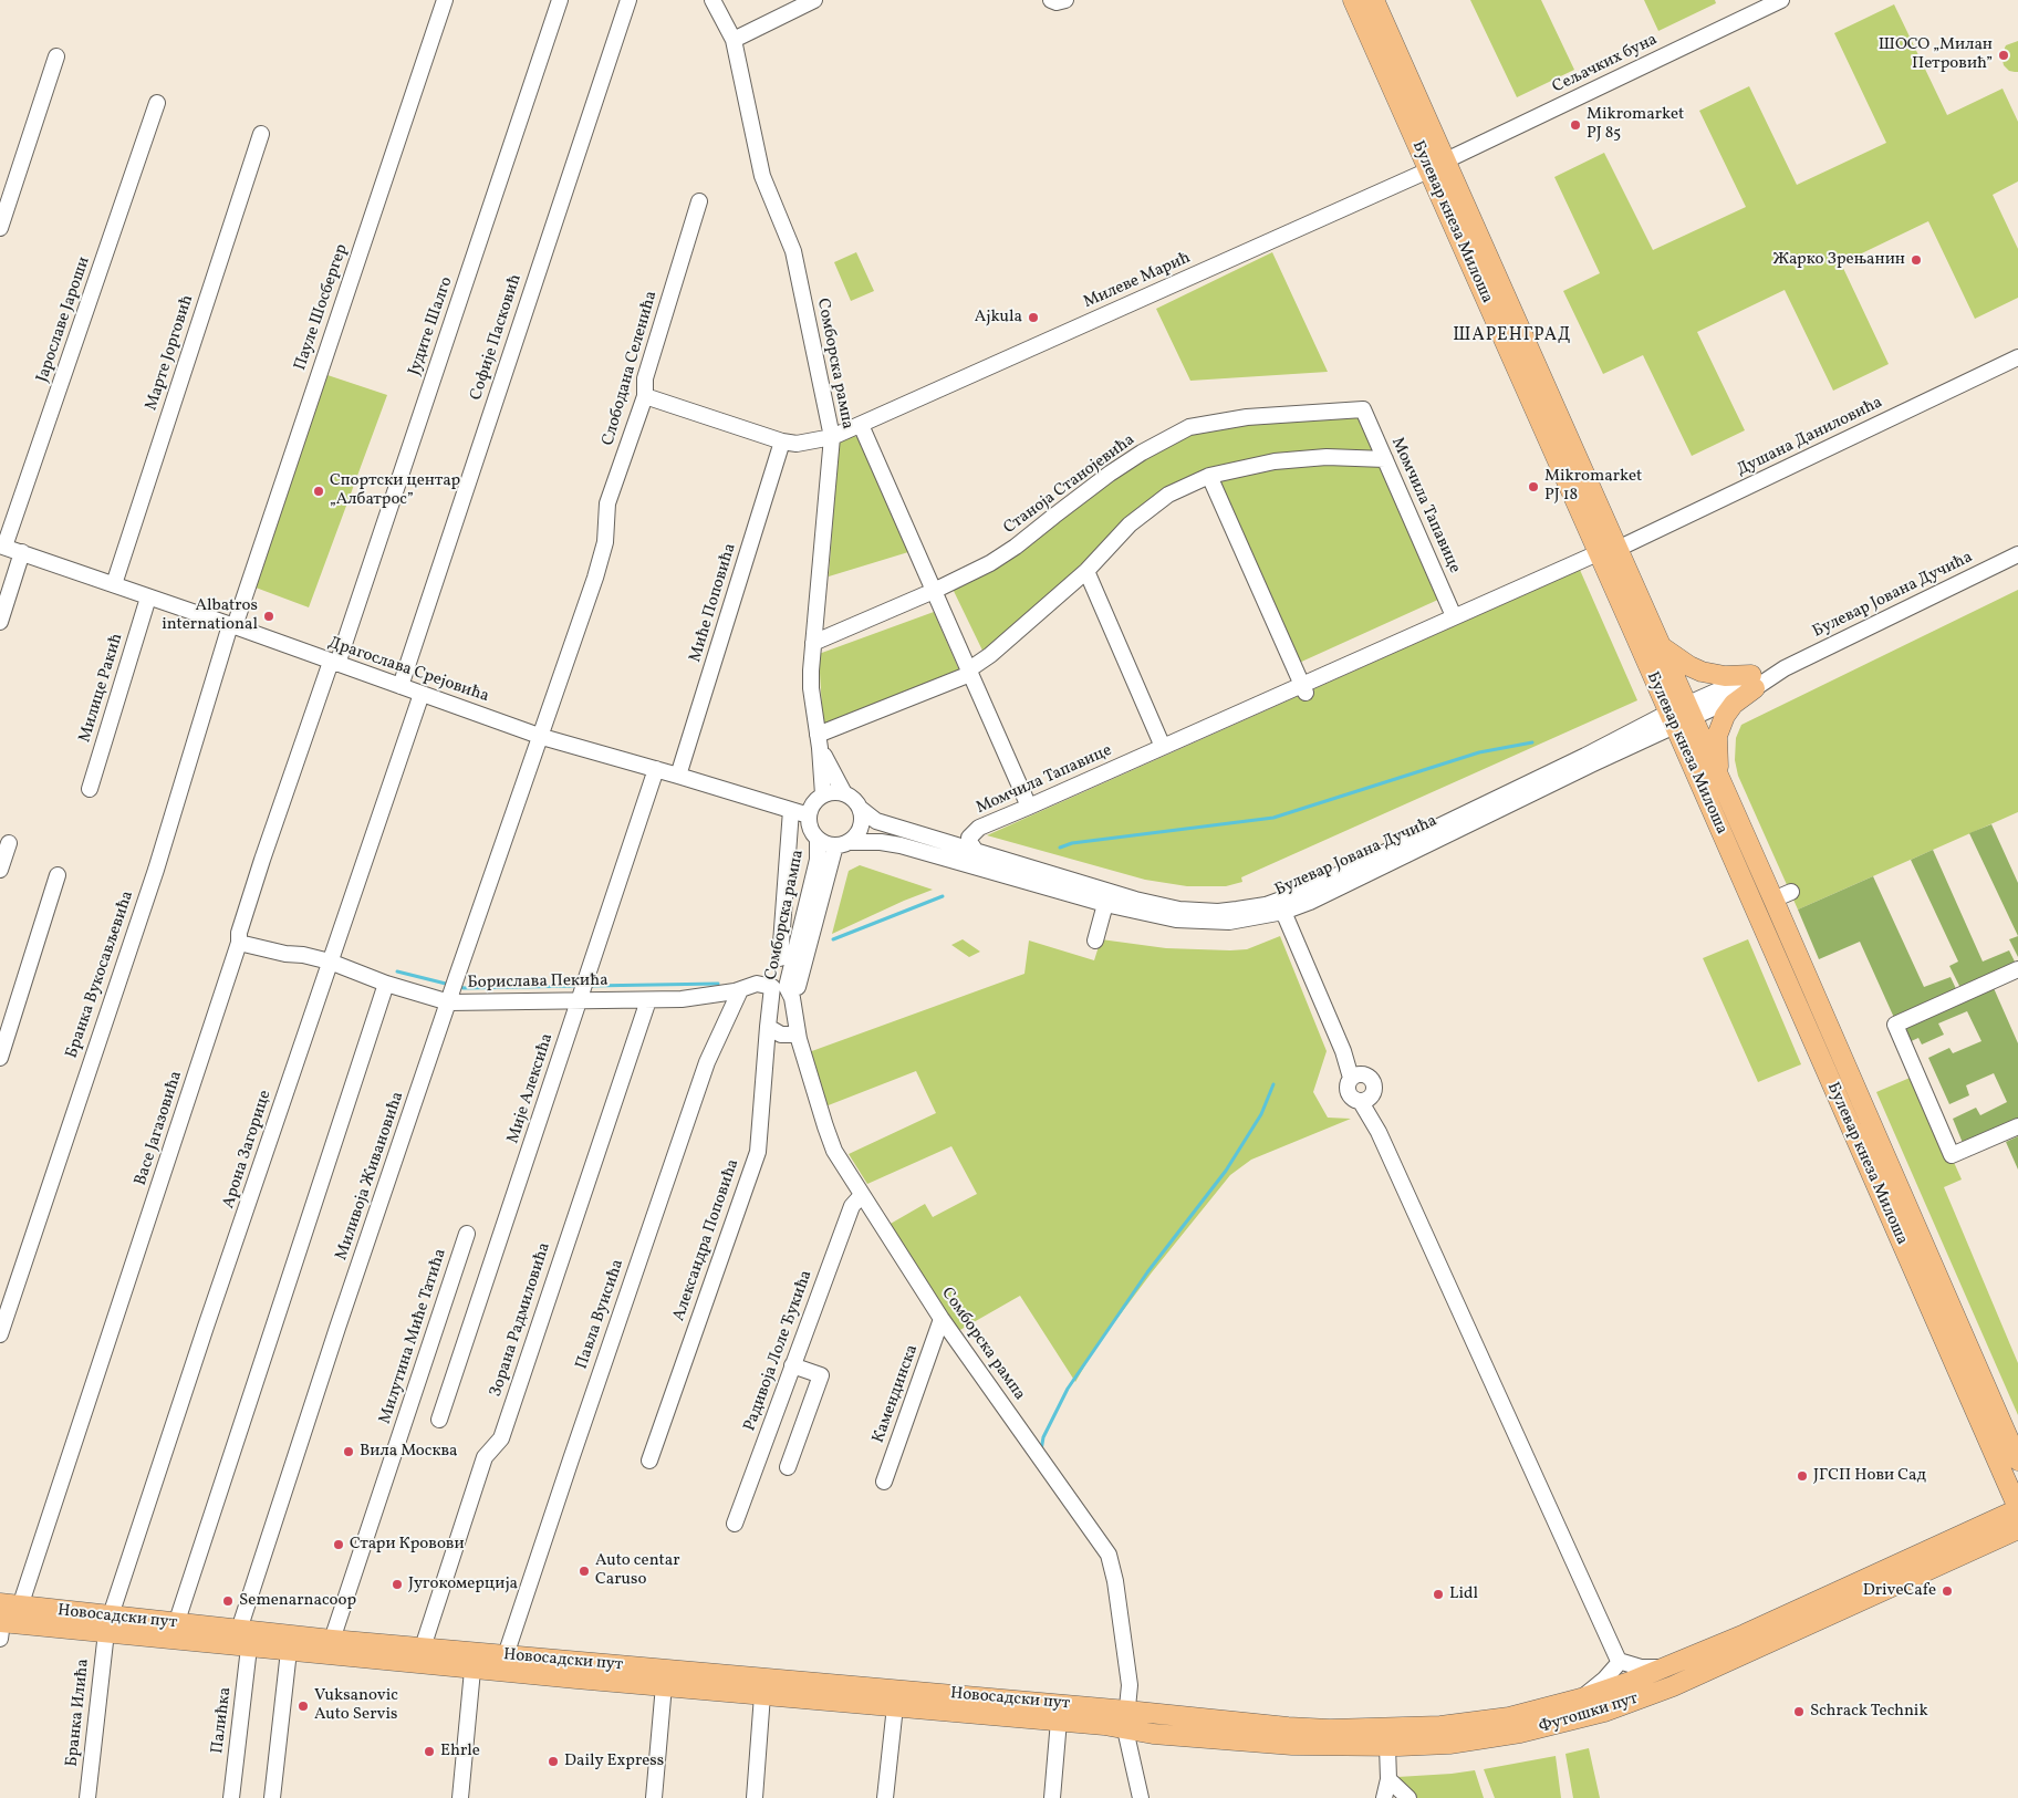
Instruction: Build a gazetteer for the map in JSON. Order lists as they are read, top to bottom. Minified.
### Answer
{"streets":{"main road":["Булевар кнеза Милоша","Новосадски пут","Футошки пут"],"street":["Сељачких буна","Милеве Марић","Пауле Шосбергер","Јарославе Јароши","Јудите Шалго","Софије Пасковић","Марте Јорговић","Сомборска рампа","Слободана Селенића","Душана Даниловића","Станоја Станојевића","Момчила Тапавице","Булевар Јована Дучића","Миће Поповића","Драгослава Срејовића","Милице Ракић","Бранка Вукосављевића","Борислава Пекића","Мије Алексића","Васе Јагазовића","Арона Загорице","Миливоја Живановића","Александра Поповића","Павла Вуисића","Зорана Радмиловића","Милутина Миће Татића","Радивоја Лоле Ђукића","Камендинска","Бранка Илића","Палићка"]},"crossings":[["Сељачких буна","Булевар кнеза Милоша"],["Булевар кнеза Милоша","Милеве Марић"],["Булевар кнеза Милоша","Душана Даниловића"],["Булевар кнеза Милоша","Момчила Тапавице"],["Булевар кнеза Милоша","Булевар Јована Дучића"],["Булевар кнеза Милоша","Футошки пут"],["Милеве Марић","Сомборска рампа"],["Милеве Марић","Слободана Селенића"],["Милеве Марић","Миће Поповића"],["Пауле Шосбергер","Драгослава Срејовића"],["Пауле Шосбергер","Бранка Вукосављевића"],["Јарославе Јароши","Драгослава Срејовића"],["Јудите Шалго","Драгослава Срејовића"],["Јудите Шалго","Васе Јагазовића"],["Софије Пасковић","Драгослава Срејовића"],["Марте Јорговић","Драгослава Срејовића"],["Сомборска рампа","Станоја Станојевића"],["Сомборска рампа","Булевар Јована Дучића"],["Сомборска рампа","Драгослава Срејовића"],["Сомборска рампа","Радивоја Лоле Ђукића"],["Сомборска рампа","Камендинска"],["Сомборска рампа","Новосадски пут"],["Сомборска рампа","Футошки пут"],["Слободана Селенића","Драгослава Срејовића"],["Слободана Селенића","Миливоја Живановића"],["Станоја Станојевића","Момчила Тапавице"],["Момчила Тапавице","Булевар Јована Дучића"],["Булевар Јована Дучића","Драгослава Срејовића"],["Миће Поповића","Драгослава Срејовића"],["Драгослава Срејовића","Милице Ракић"],["Драгослава Срејовића","Бранка Вукосављевића"],["Драгослава Срејовића","Мије Алексића"],["Драгослава Срејовића","Васе Јагазовића"],["Драгослава Срејовића","Арона Загорице"],["Драгослава Срејовића","Миливоја Живановића"],["Борислава Пекића","Мије Алексића"],["Борислава Пекића","Васе Јагазовића"],["Борислава Пекића","Арона Загорице"],["Борислава Пекића","Миливоја Живановића"],["Борислава Пекића","Александра Поповића"],["Борислава Пекића","Павла Вуисића"],["Борислава Пекића","Зорана Радмиловића"],["Васе Јагазовића","Новосадски пут"],["Арона Загорице","Новосадски пут"],["Арона Загорице","Бранка Илића"],["Миливоја Живановића","Новосадски пут"],["Павла Вуисића","Новосадски пут"],["Зорана Радмиловића","Новосадски пут"],["Милутина Миће Татића","Новосадски пут"],["Новосадски пут","Бранка Илића"],["Новосадски пут","Футошки пут"],["Новосадски пут","Палићка"]],"districts":["ШАРЕНГРАД"],"places":["ШОСО „Милан Петровић”","Mikromarket PJ 85","Жарко Зрењанин","Ajkula","Mikromarket PJ 18","Спортски центар „Албатрос”","Albatros international","Вила Москва","ЈГСП Нови Сад","Стари Кровови","Auto centar Caruso","Југокомерција","DriveCafe","Lidl","Semenarnacoop","Vuksanovic Auto Servis","Schrack Technik","Ehrle","Daily Express"]}
